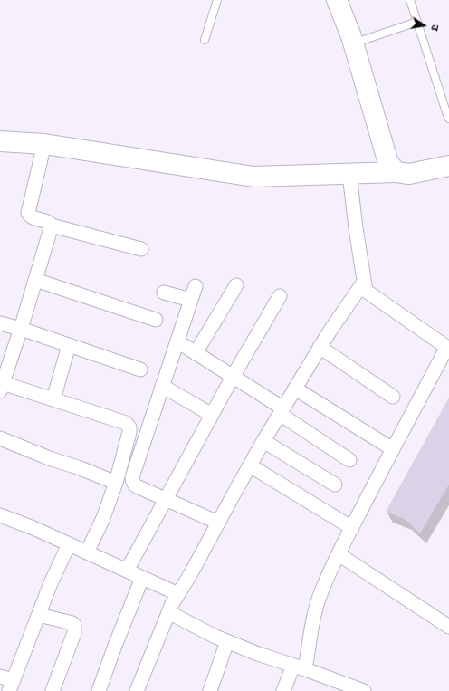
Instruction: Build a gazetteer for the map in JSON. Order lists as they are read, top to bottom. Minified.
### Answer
{"north":"right"}
